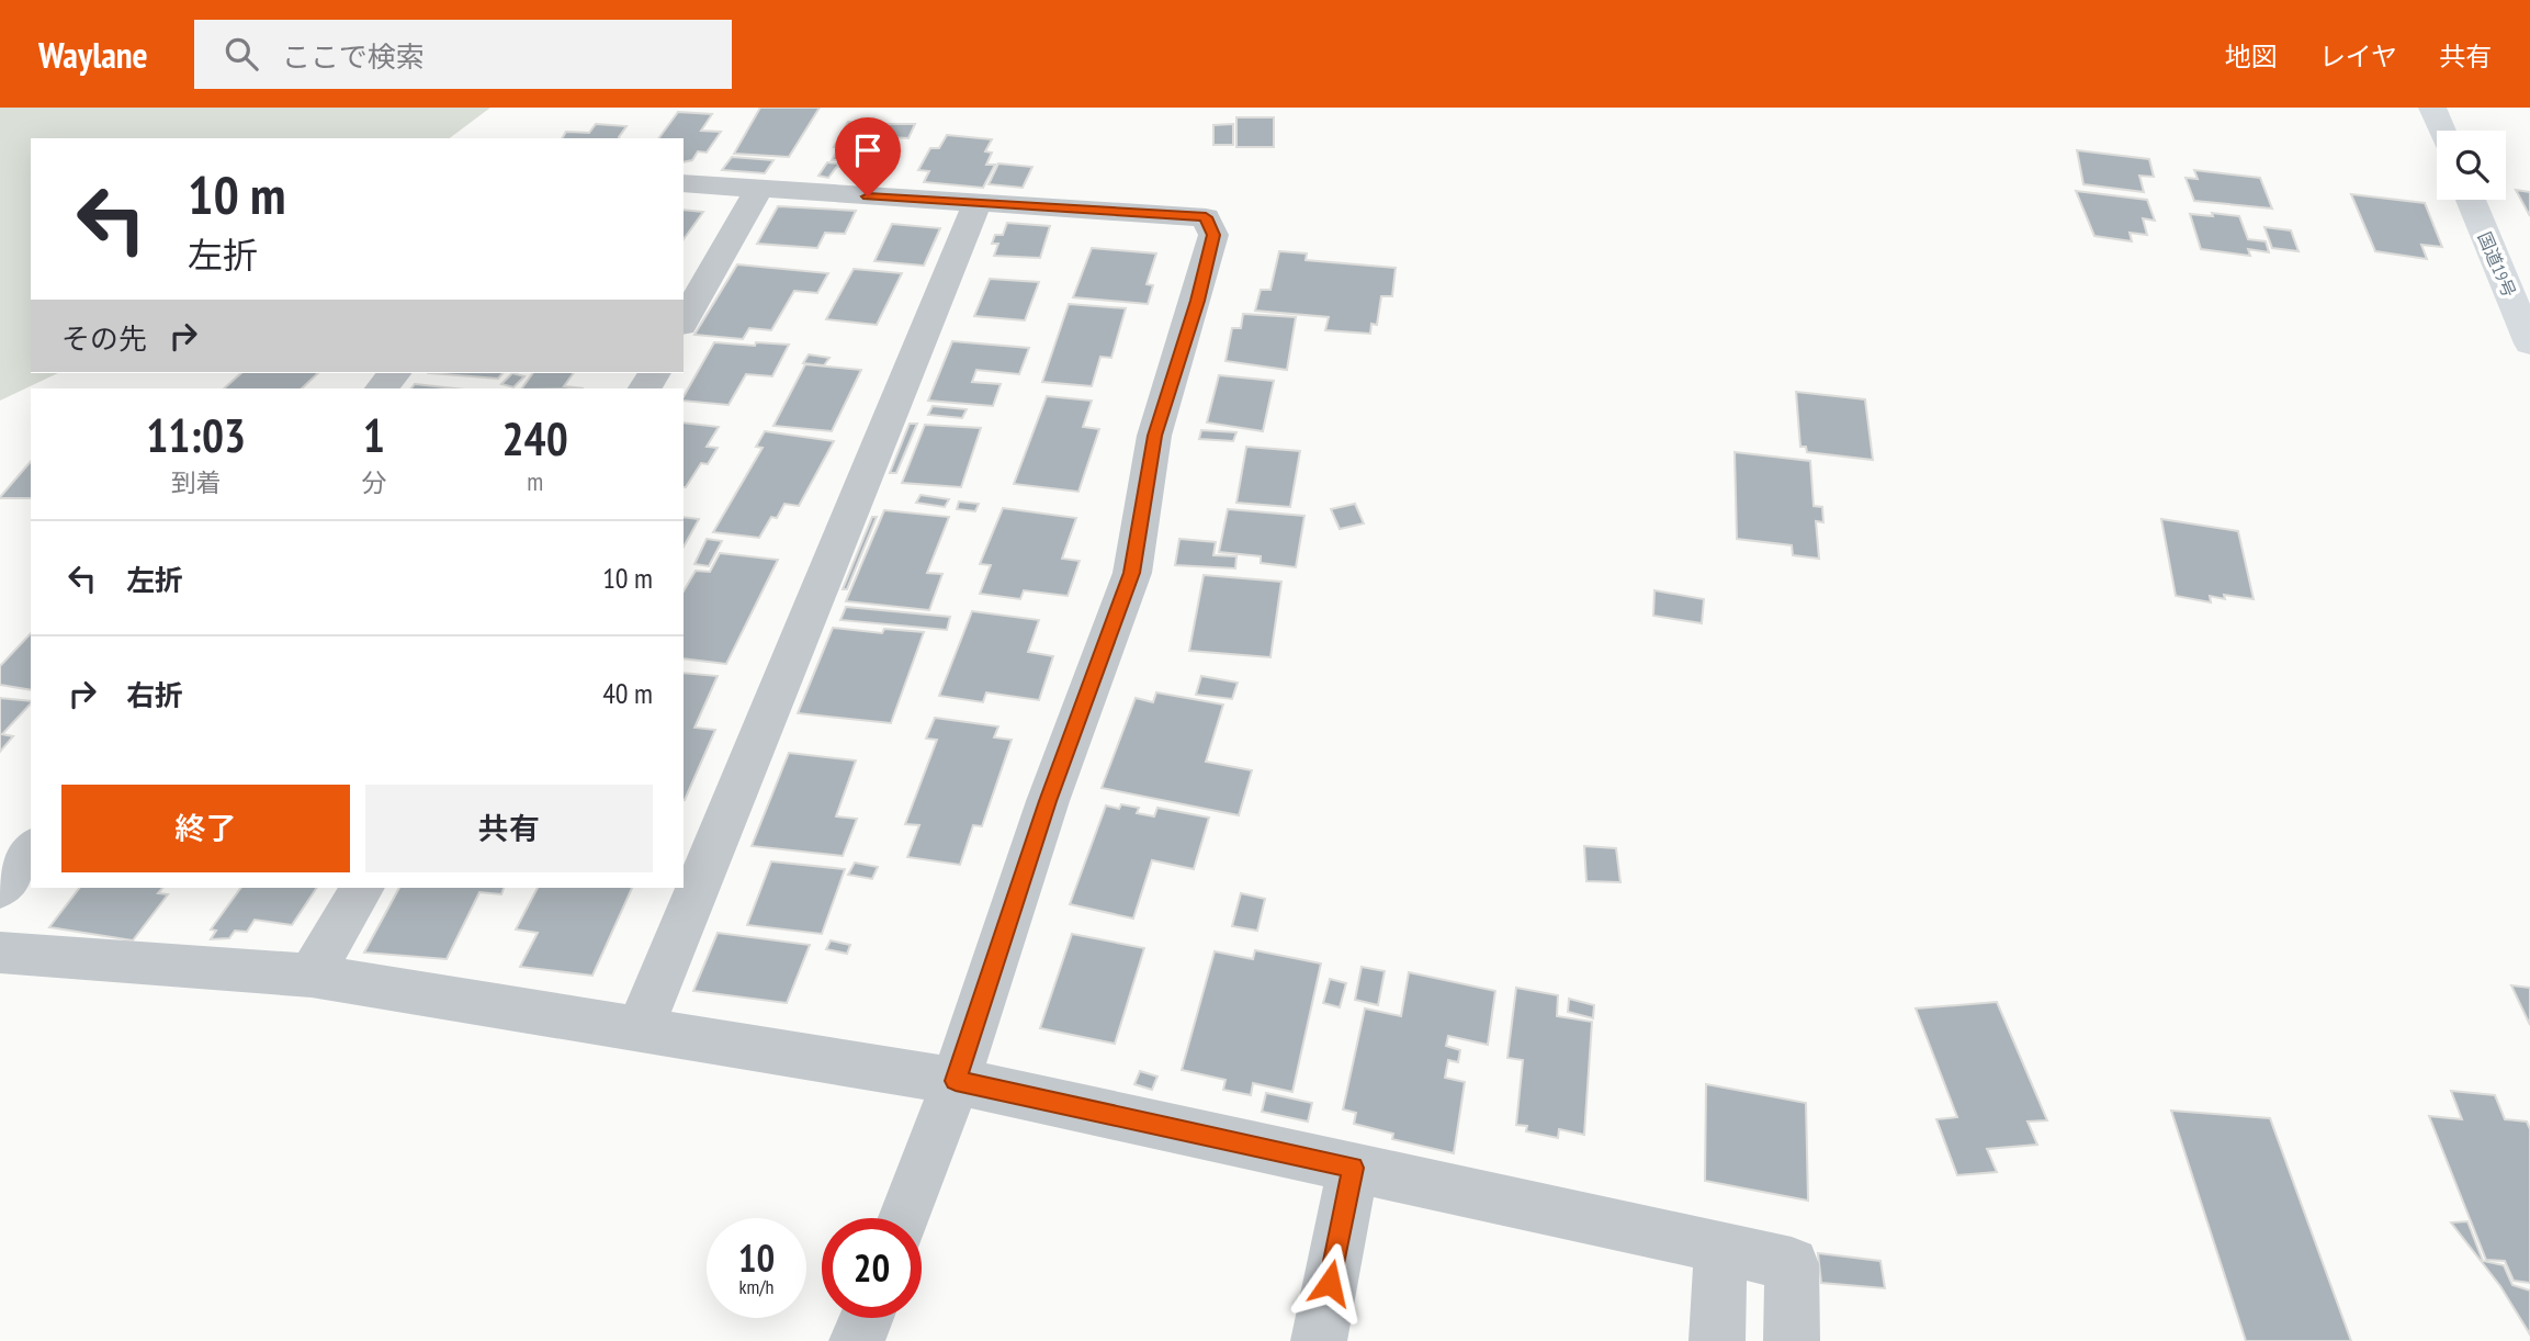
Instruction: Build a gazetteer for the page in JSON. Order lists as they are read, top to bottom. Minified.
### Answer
{"streets":{"highway":["国道19号"]},"page":{"header":"Waylane","search":"ここで検索","nav":["地図","レイヤ","共有"],"turn":["10 m","左折"],"then":"その先","eta":["11:03","到着","1","分","240","m"],"list":[{"name":"左折","value":"10 m"},{"name":"右折","value":"40 m"}],"buttons":["終了","共有"],"speed":"10 km/h","limit":"20"}}
